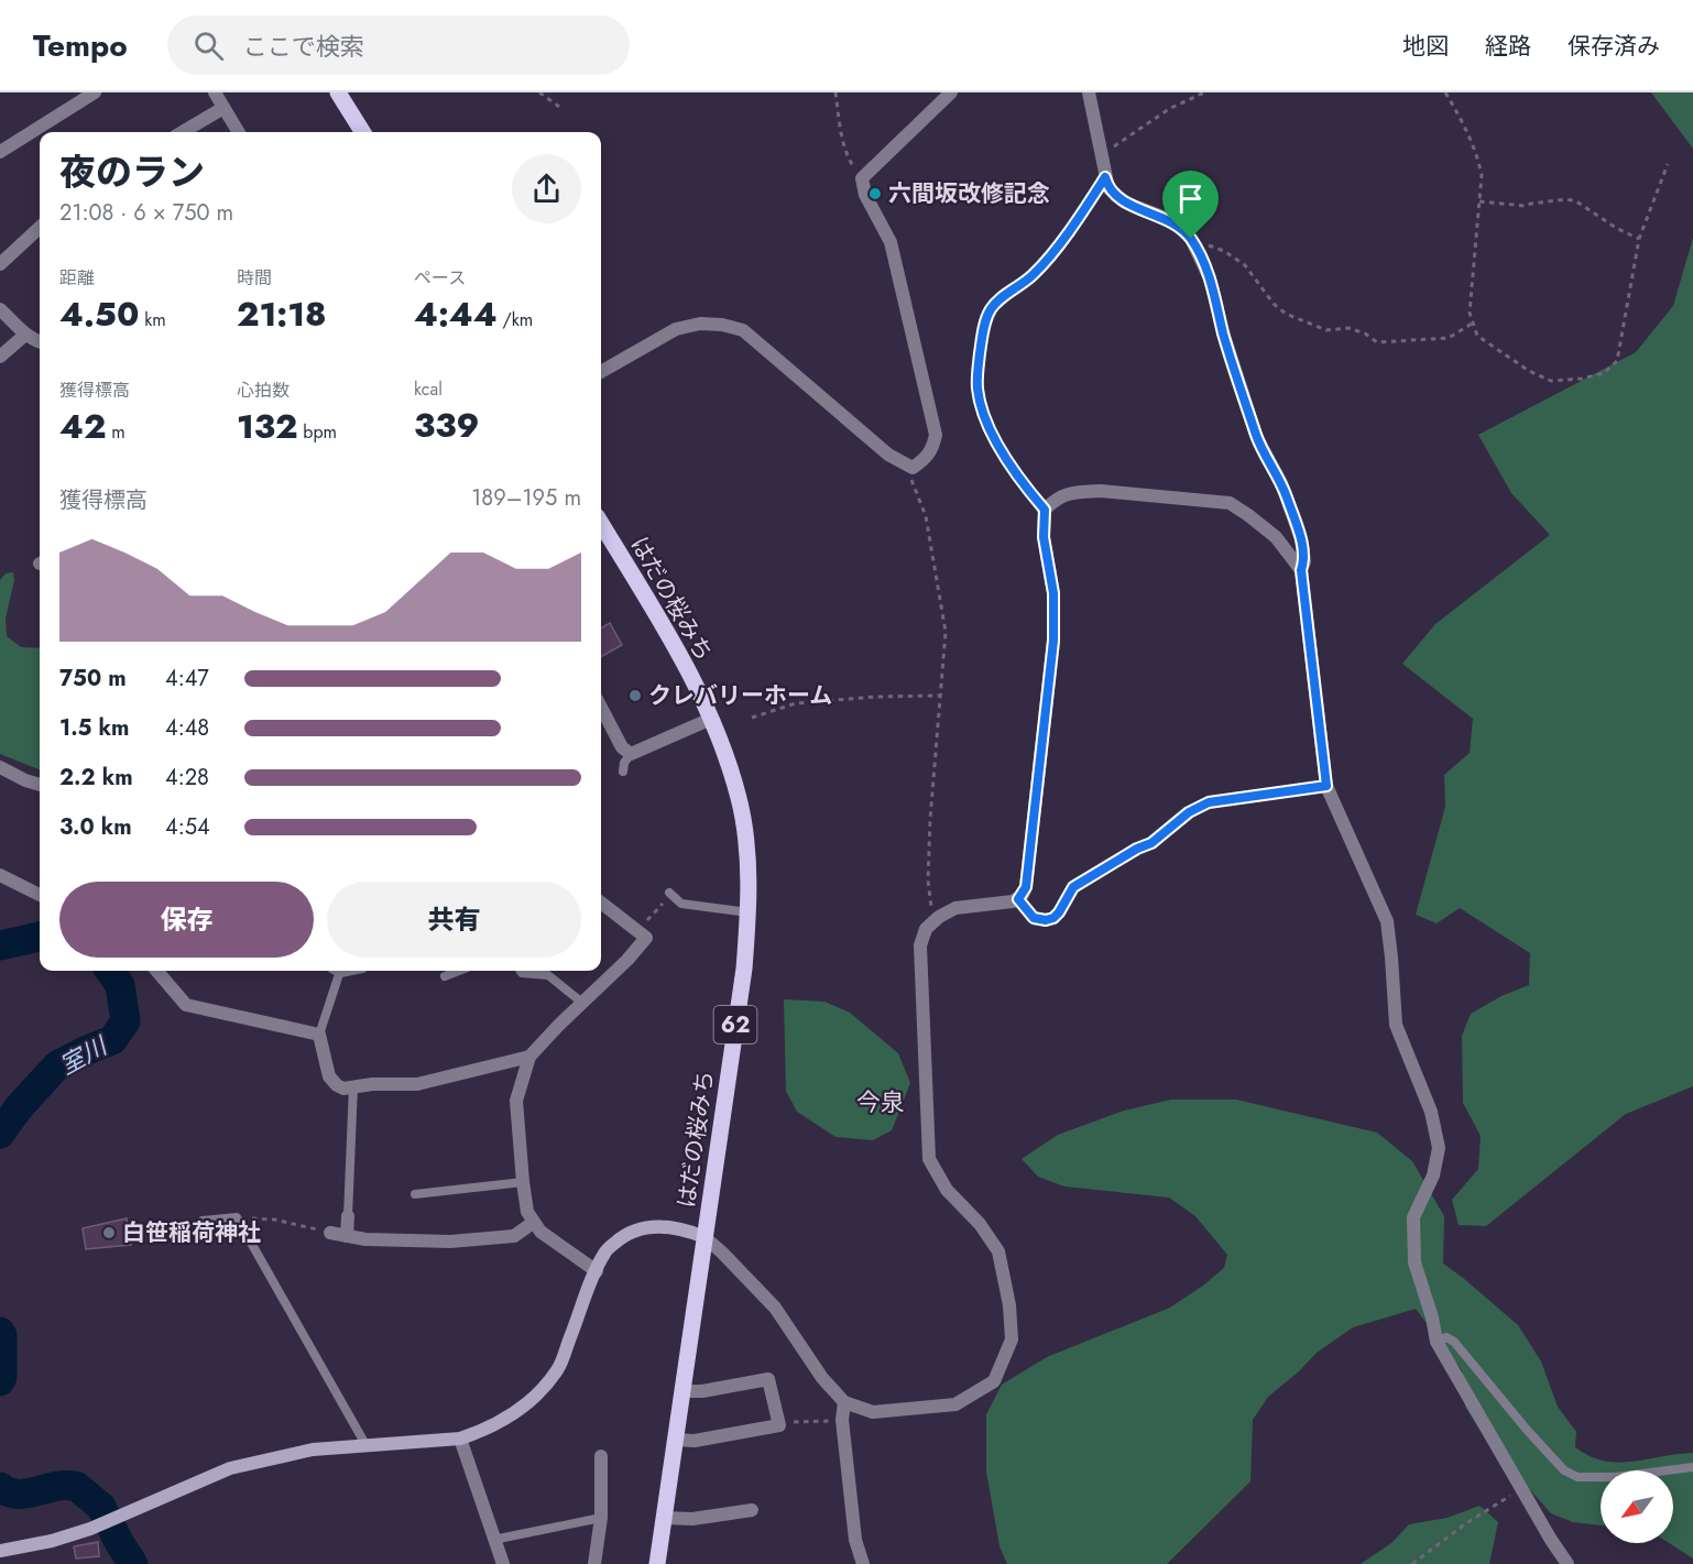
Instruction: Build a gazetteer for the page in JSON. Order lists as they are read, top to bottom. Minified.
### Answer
{"streets":{"main road":["はだの桜みち","62"]},"districts":["今泉"],"water":["室川"],"places":["六間坂改修記念","クレバリーホーム","白笹稲荷神社"],"north":"bottom left","page":{"header":"Tempo","search":"ここで検索","nav":["地図","経路","保存済み"],"heading":["夜のラン","21:08 · 6 × 750 m"],"stats":[["距離","4.50 km"],["時間","21:18"],["ペース","4:44 /km"],["獲得標高","42 m"],["心拍数","132 bpm"],["kcal","339"]],"chart":["獲得標高","189–195 m"],"list":[{"name":"750 m","note":"4:47"},{"name":"1.5 km","note":"4:48"},{"name":"2.2 km","note":"4:28"},{"name":"3.0 km","note":"4:54"}],"buttons":["保存","共有"]}}
